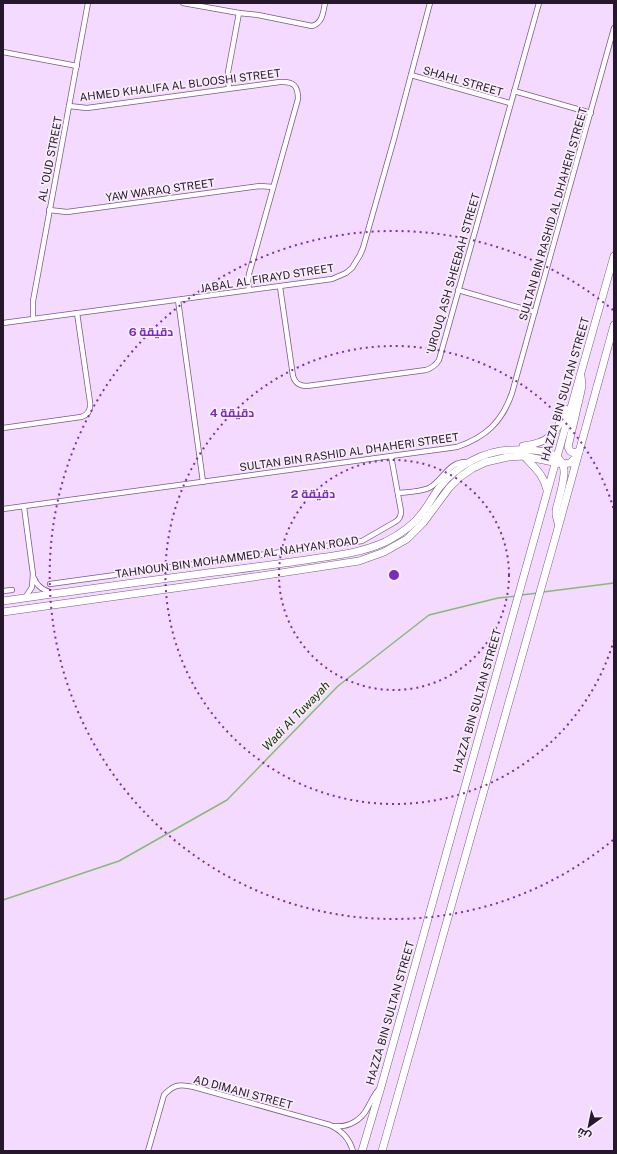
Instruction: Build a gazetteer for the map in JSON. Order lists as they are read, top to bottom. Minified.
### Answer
{"streets":{"main road":["HAZZA BIN SULTAN STREET","TAHNOUN BIN MOHAMMED AL NAHYAN ROAD"],"street":["SHAHL STREET","AHMED KHALIFA AL BLOOSHI STREET","AL 'OUD STREET","YAW WARAQ STREET","SULTAN BIN RASHID AL DHAHERI STREET","'UROUQ ASH SHEEBAH STREET","JABAL AL FIRAYD STREET","AD DIMANI STREET"]},"crossings":[["SHAHL STREET","'UROUQ ASH SHEEBAH STREET"],["SHAHL STREET","JABAL AL FIRAYD STREET"],["AHMED KHALIFA AL BLOOSHI STREET","AL 'OUD STREET"],["AHMED KHALIFA AL BLOOSHI STREET","YAW WARAQ STREET"],["AHMED KHALIFA AL BLOOSHI STREET","JABAL AL FIRAYD STREET"],["AL 'OUD STREET","YAW WARAQ STREET"],["AL 'OUD STREET","JABAL AL FIRAYD STREET"],["'UROUQ ASH SHEEBAH STREET","JABAL AL FIRAYD STREET"],["HAZZA BIN SULTAN STREET","TAHNOUN BIN MOHAMMED AL NAHYAN ROAD"],["HAZZA BIN SULTAN STREET","AD DIMANI STREET"]],"water":["Wadi Al Tuwayah"],"north":"bottom left","rings":["6 دقيقة","4 دقيقة","2 دقيقة"]}
